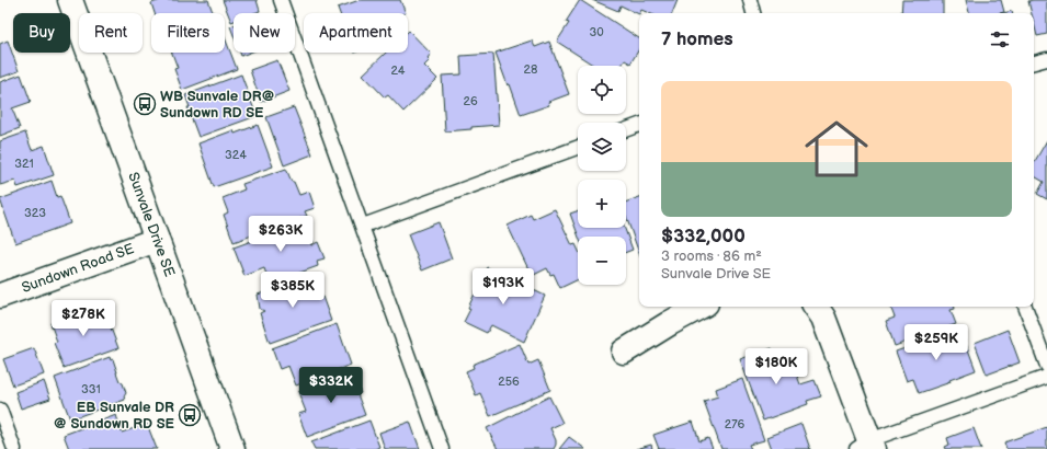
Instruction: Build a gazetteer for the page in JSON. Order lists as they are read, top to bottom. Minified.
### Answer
{"streets":{"street":["Sunvale Drive SE","Sundown Road SE"]},"crossings":[["Sunvale Drive SE","Sundown Road SE"]],"places":{"bus stop":["WB Sunvale DR@ Sundown RD SE","EB Sunvale DR @ Sundown RD SE"]},"house_numbers":["30","28","24","26","324","321","323","256","331","276"],"page":{"chip":["Buy","Rent","Filters","New","Apartment"],"heading":"7 homes","map_buttons":["+","−"],"list":[{"name":"$332,000","note":"3 rooms · 86 m² · Sunvale Drive SE"}],"price":["$263K","$193K","$385K","$278K","$259K","$180K","$332K"]}}
